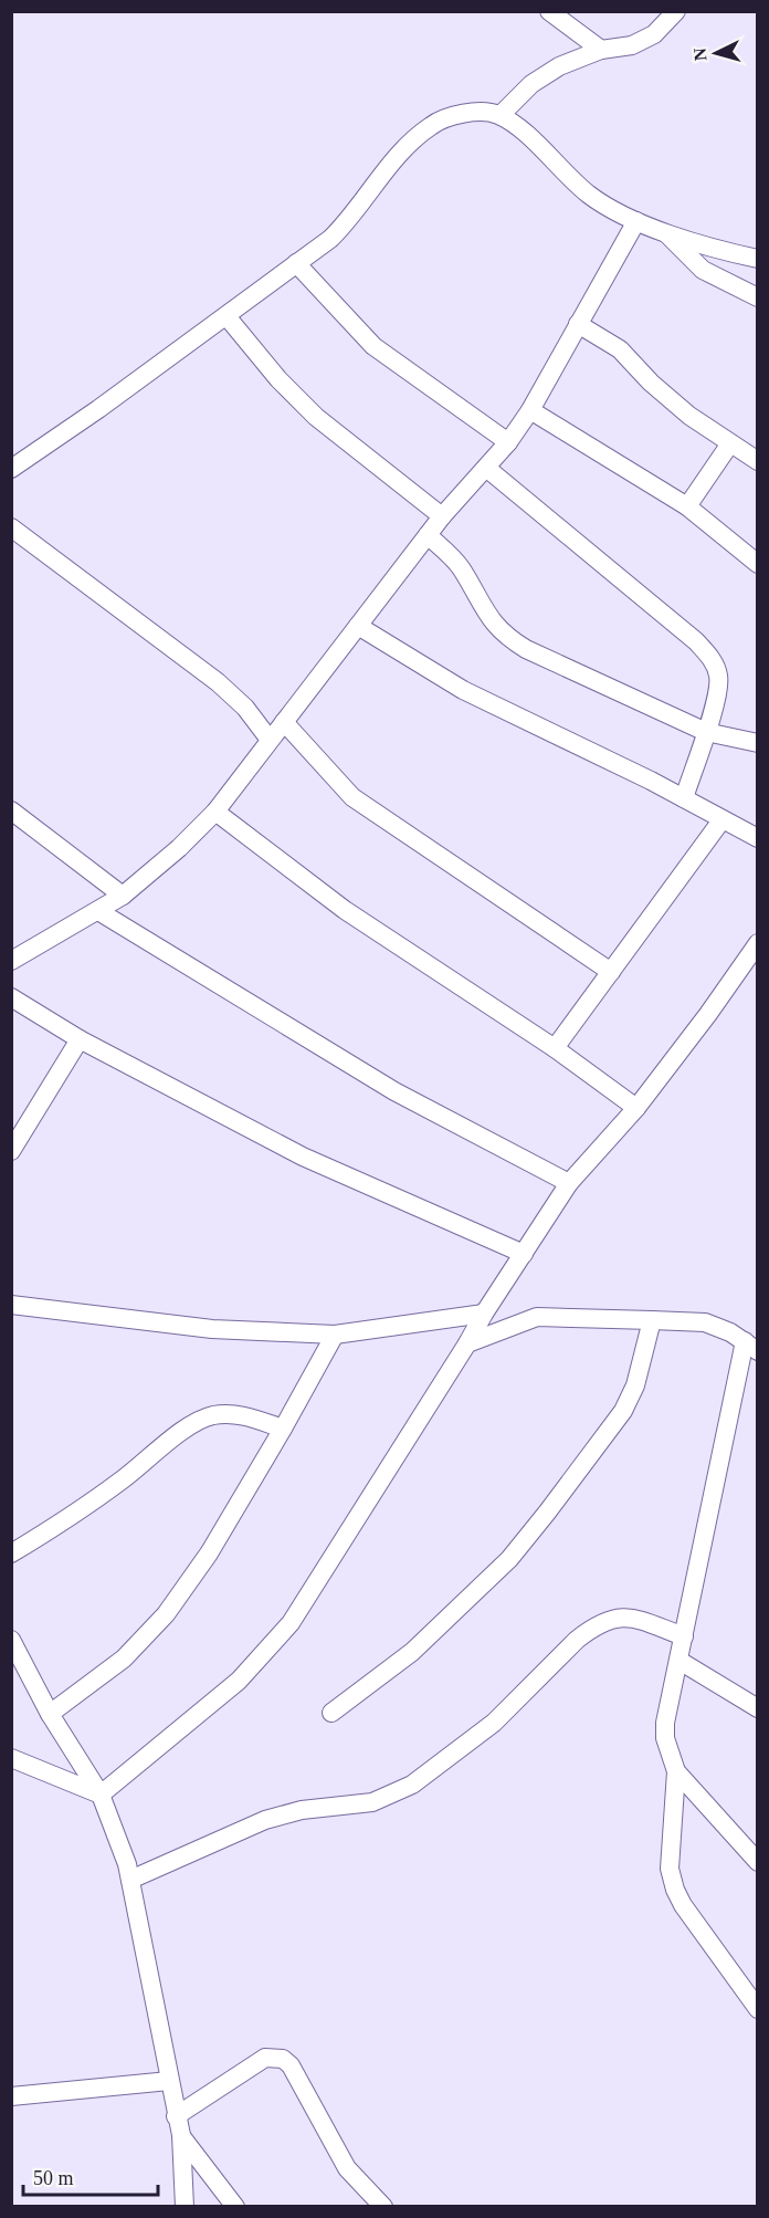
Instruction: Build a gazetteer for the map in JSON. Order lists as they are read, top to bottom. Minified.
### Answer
{"scale_bar":"50 m","north":"left"}
